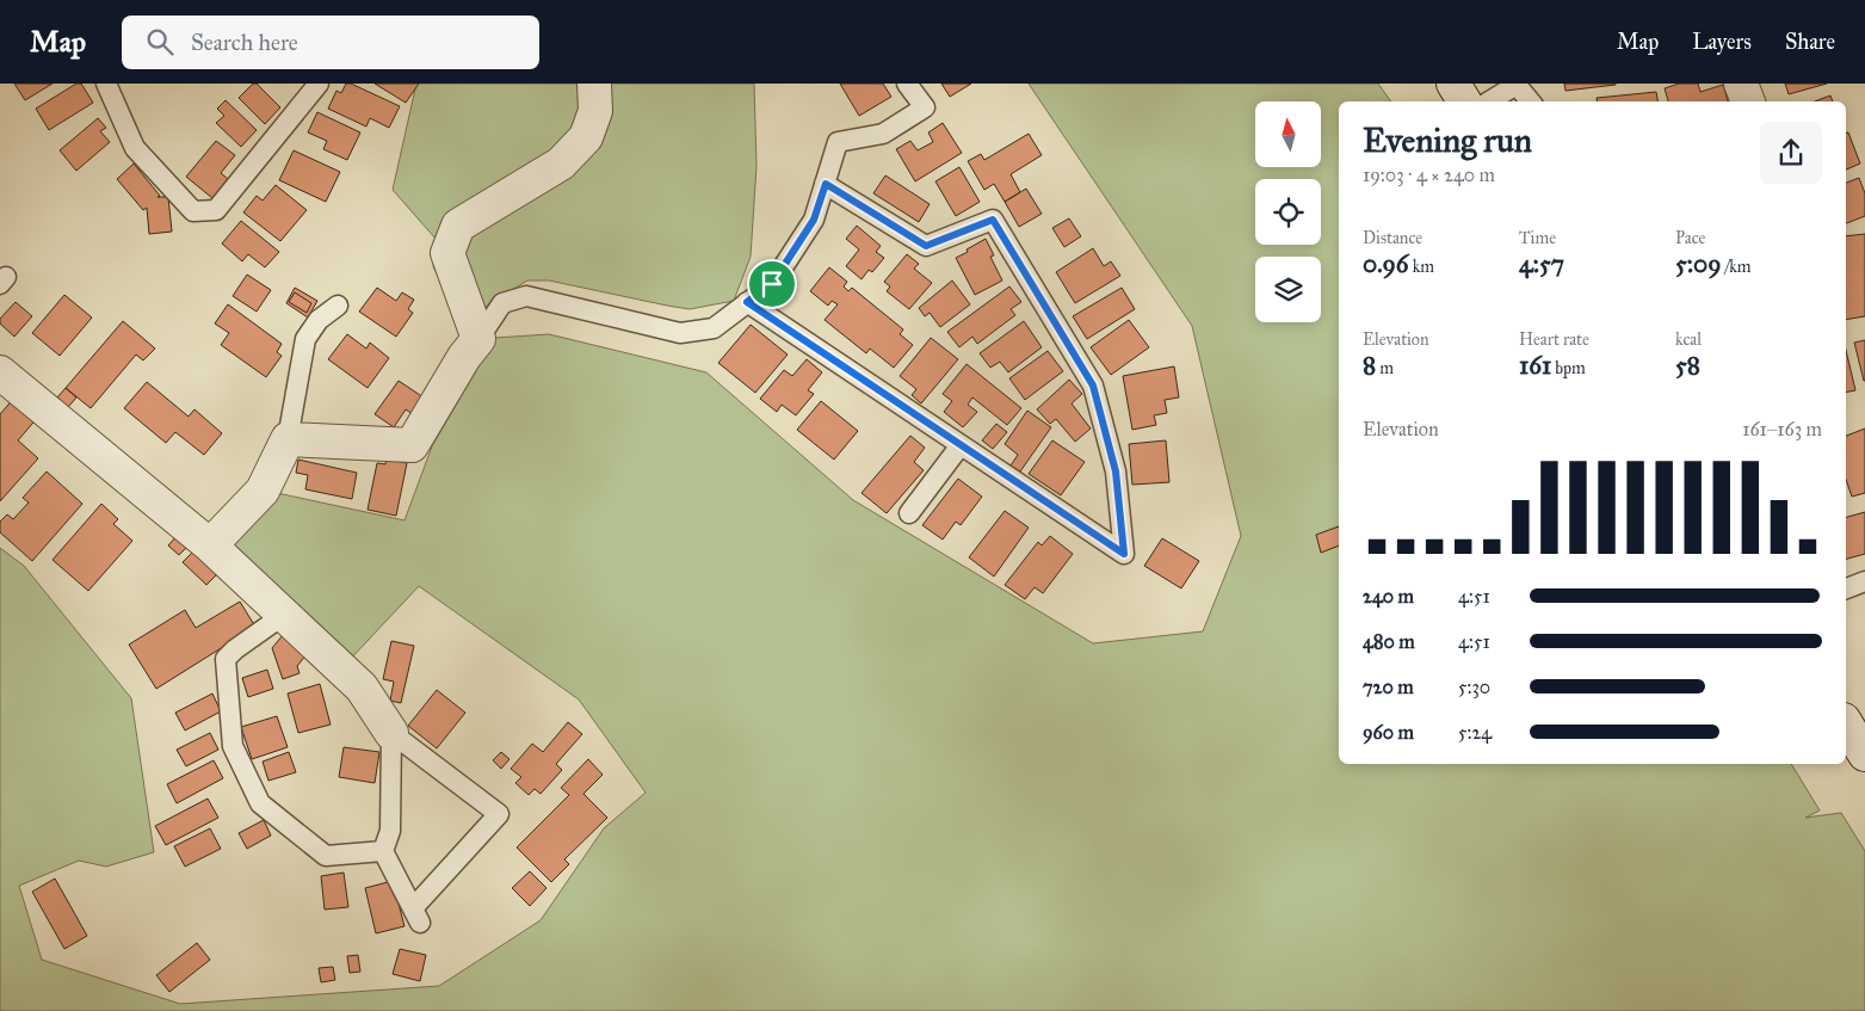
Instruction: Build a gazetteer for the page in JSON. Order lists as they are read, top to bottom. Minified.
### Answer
{"north":"top","page":{"header":"Map","search":"Search here","nav":["Map","Layers","Share"],"heading":["Evening run","19:03 · 4 × 240 m"],"stats":[["Distance","0.96 km"],["Time","4:57"],["Pace","5:09 /km"],["Elevation","8 m"],["Heart rate","161 bpm"],["kcal","58"]],"chart":["Elevation","161–163 m"],"list":[{"name":"240 m","note":"4:51"},{"name":"480 m","note":"4:51"},{"name":"720 m","note":"5:30"},{"name":"960 m","note":"5:24"}]}}
